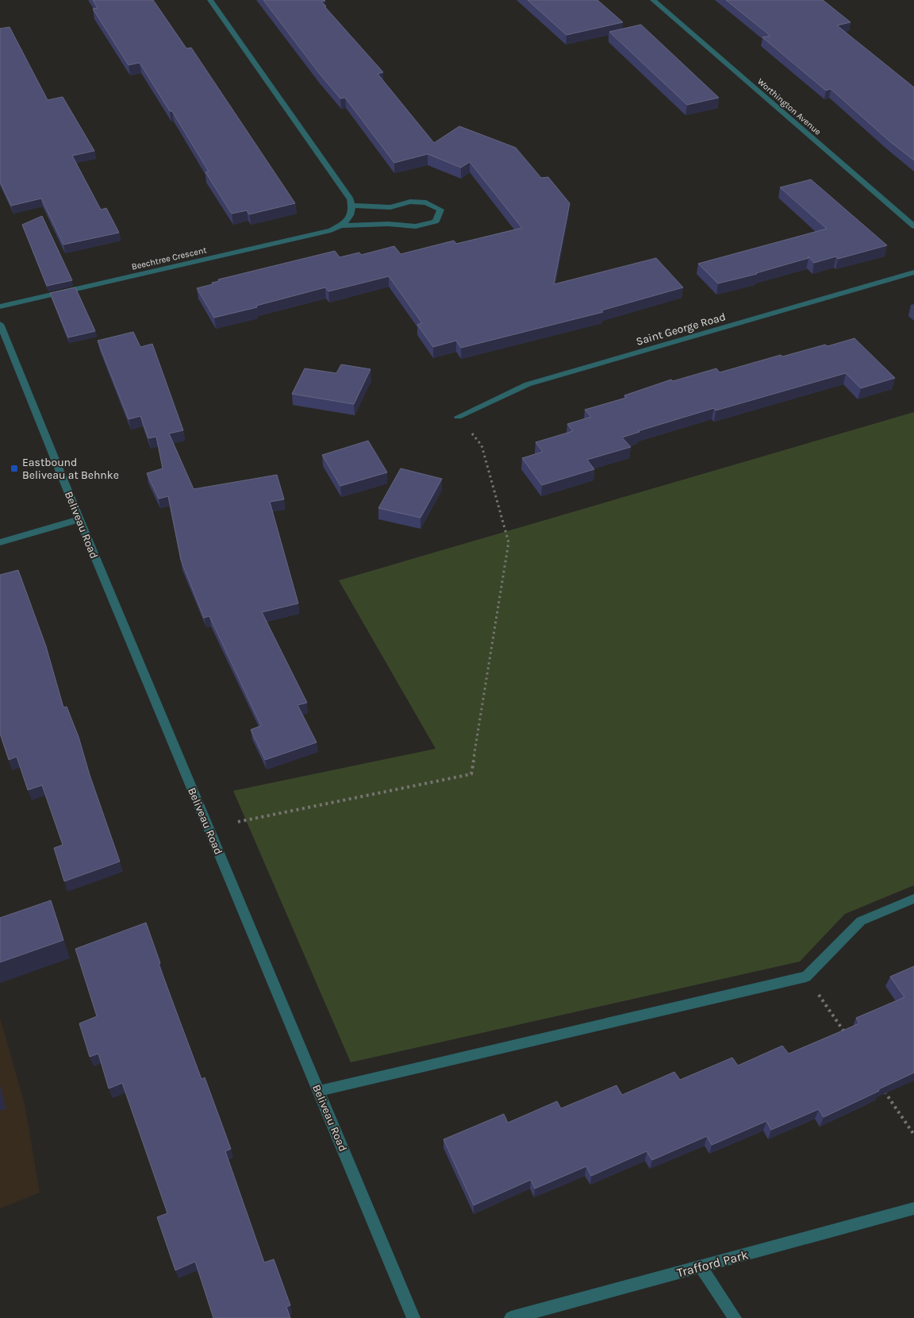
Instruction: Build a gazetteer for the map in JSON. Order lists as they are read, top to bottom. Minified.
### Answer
{"streets":{"street":["Worthington Avenue","Beechtree Crescent","Saint George Road","Beliveau Road","Trafford Park"]},"places":{"transit":["Eastbound Beliveau at Behnke"]}}
